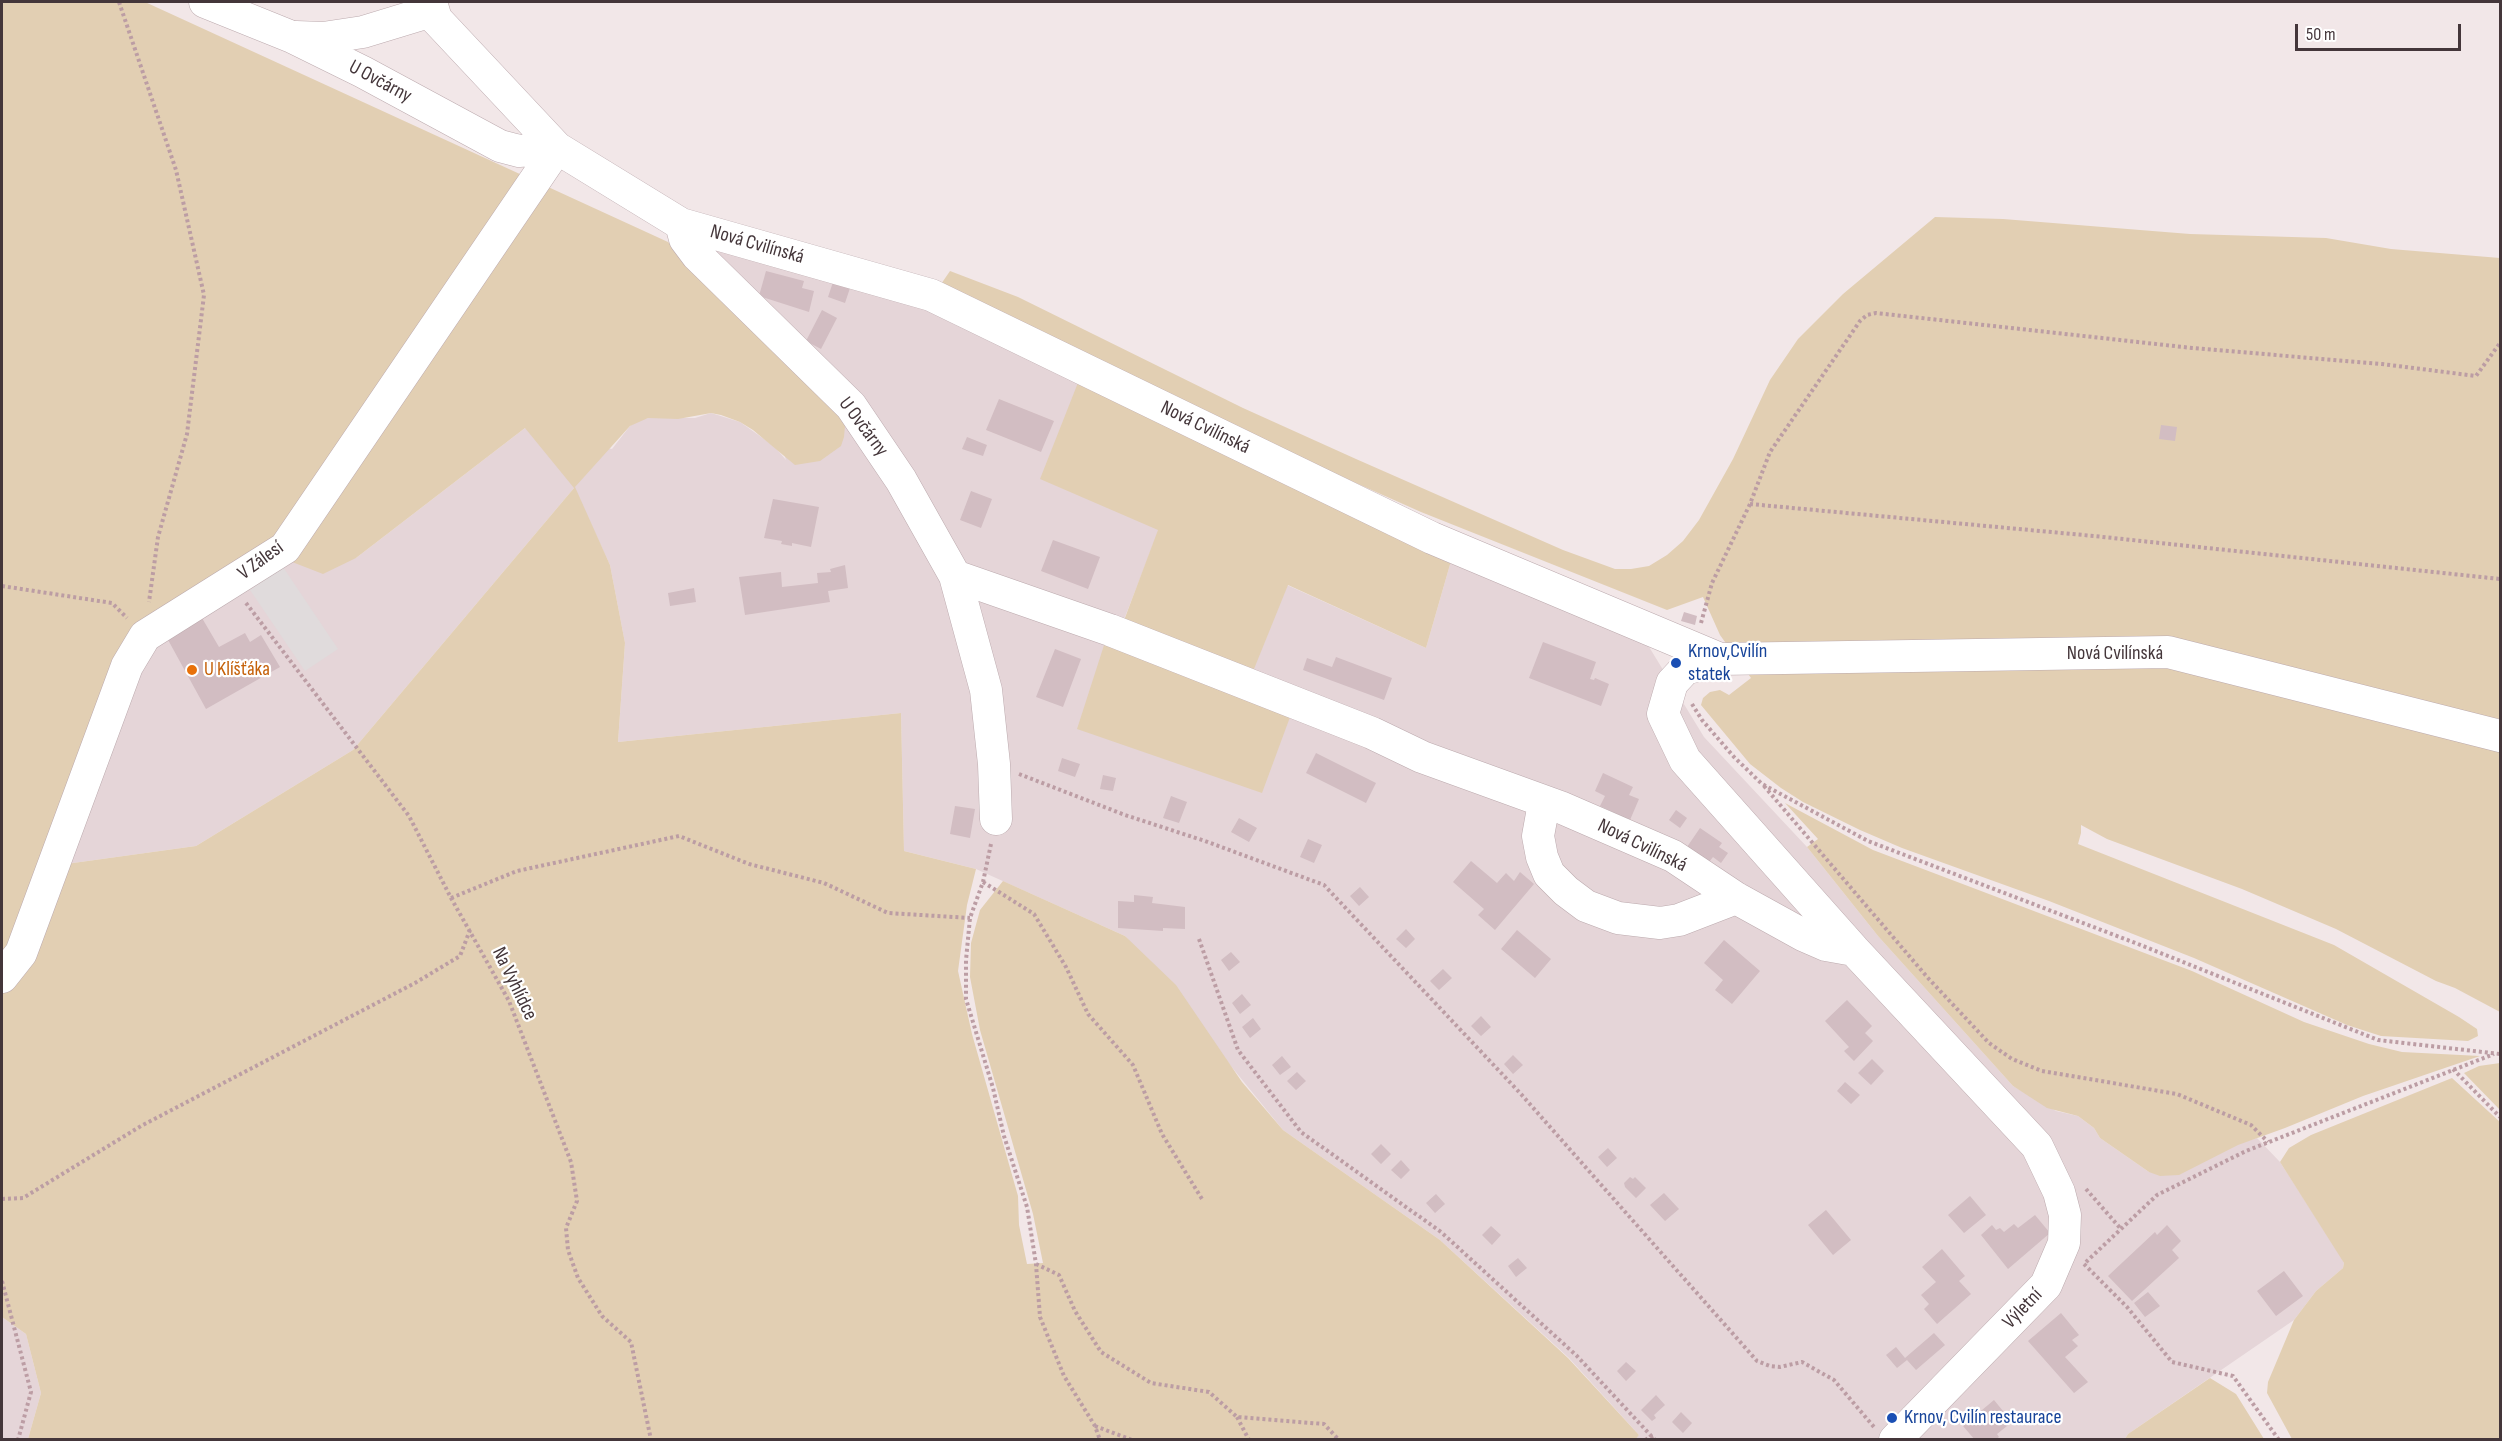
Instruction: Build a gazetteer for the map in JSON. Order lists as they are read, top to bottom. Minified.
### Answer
{"streets":{"street":["U Ovčárny","Nová Cvilínská","V Zálesí","Výletní"],"path":["Na Vyhlídce"]},"crossings":[["U Ovčárny","Nová Cvilínská"],["U Ovčárny","V Zálesí"],["Nová Cvilínská","Výletní"],["V Zálesí","Na Vyhlídce"]],"places":["Krnov,Cvilín statek","U Klíšťáka","Krnov, Cvilín restaurace"],"scale_bar":"50 m"}
